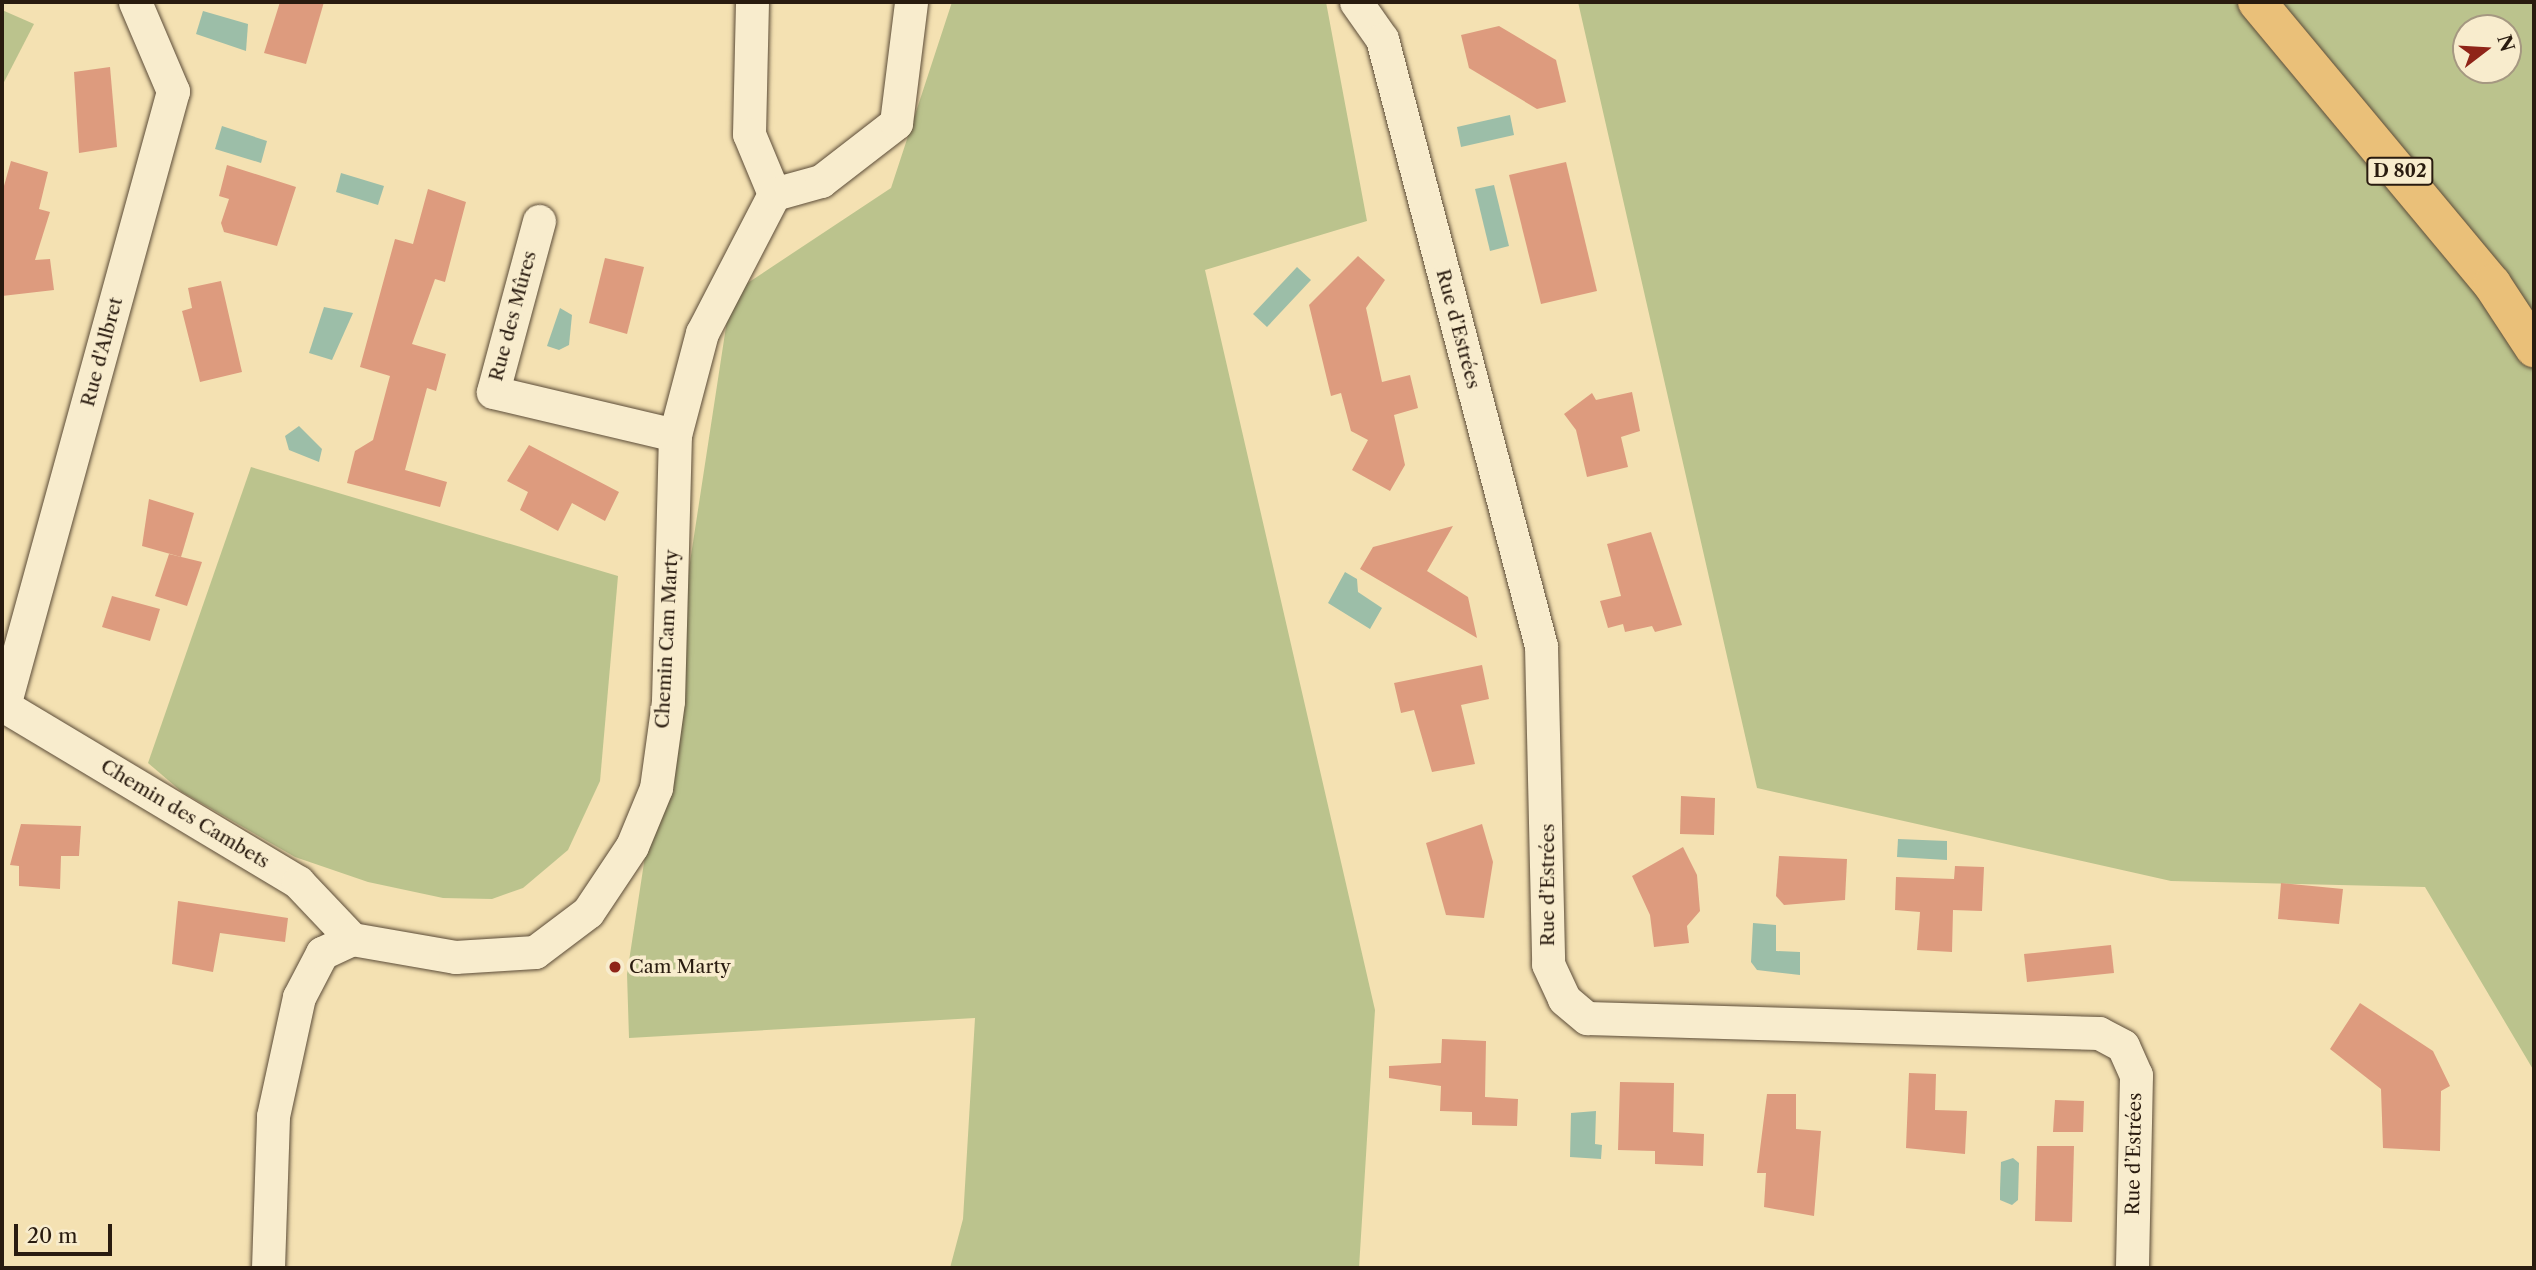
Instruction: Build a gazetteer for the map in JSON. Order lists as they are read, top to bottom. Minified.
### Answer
{"streets":{"main road":["D 802"],"street":["Rue des Mûres","Rue d’Estrées","Rue d'Albret","Chemin Cam Marty","Chemin des Cambets"]},"crossings":[["Rue des Mûres","Chemin Cam Marty"],["Rue d'Albret","Chemin des Cambets"],["Chemin Cam Marty","Chemin des Cambets"]],"places":["Cam Marty"],"scale_bar":"20 m","north":"right"}
